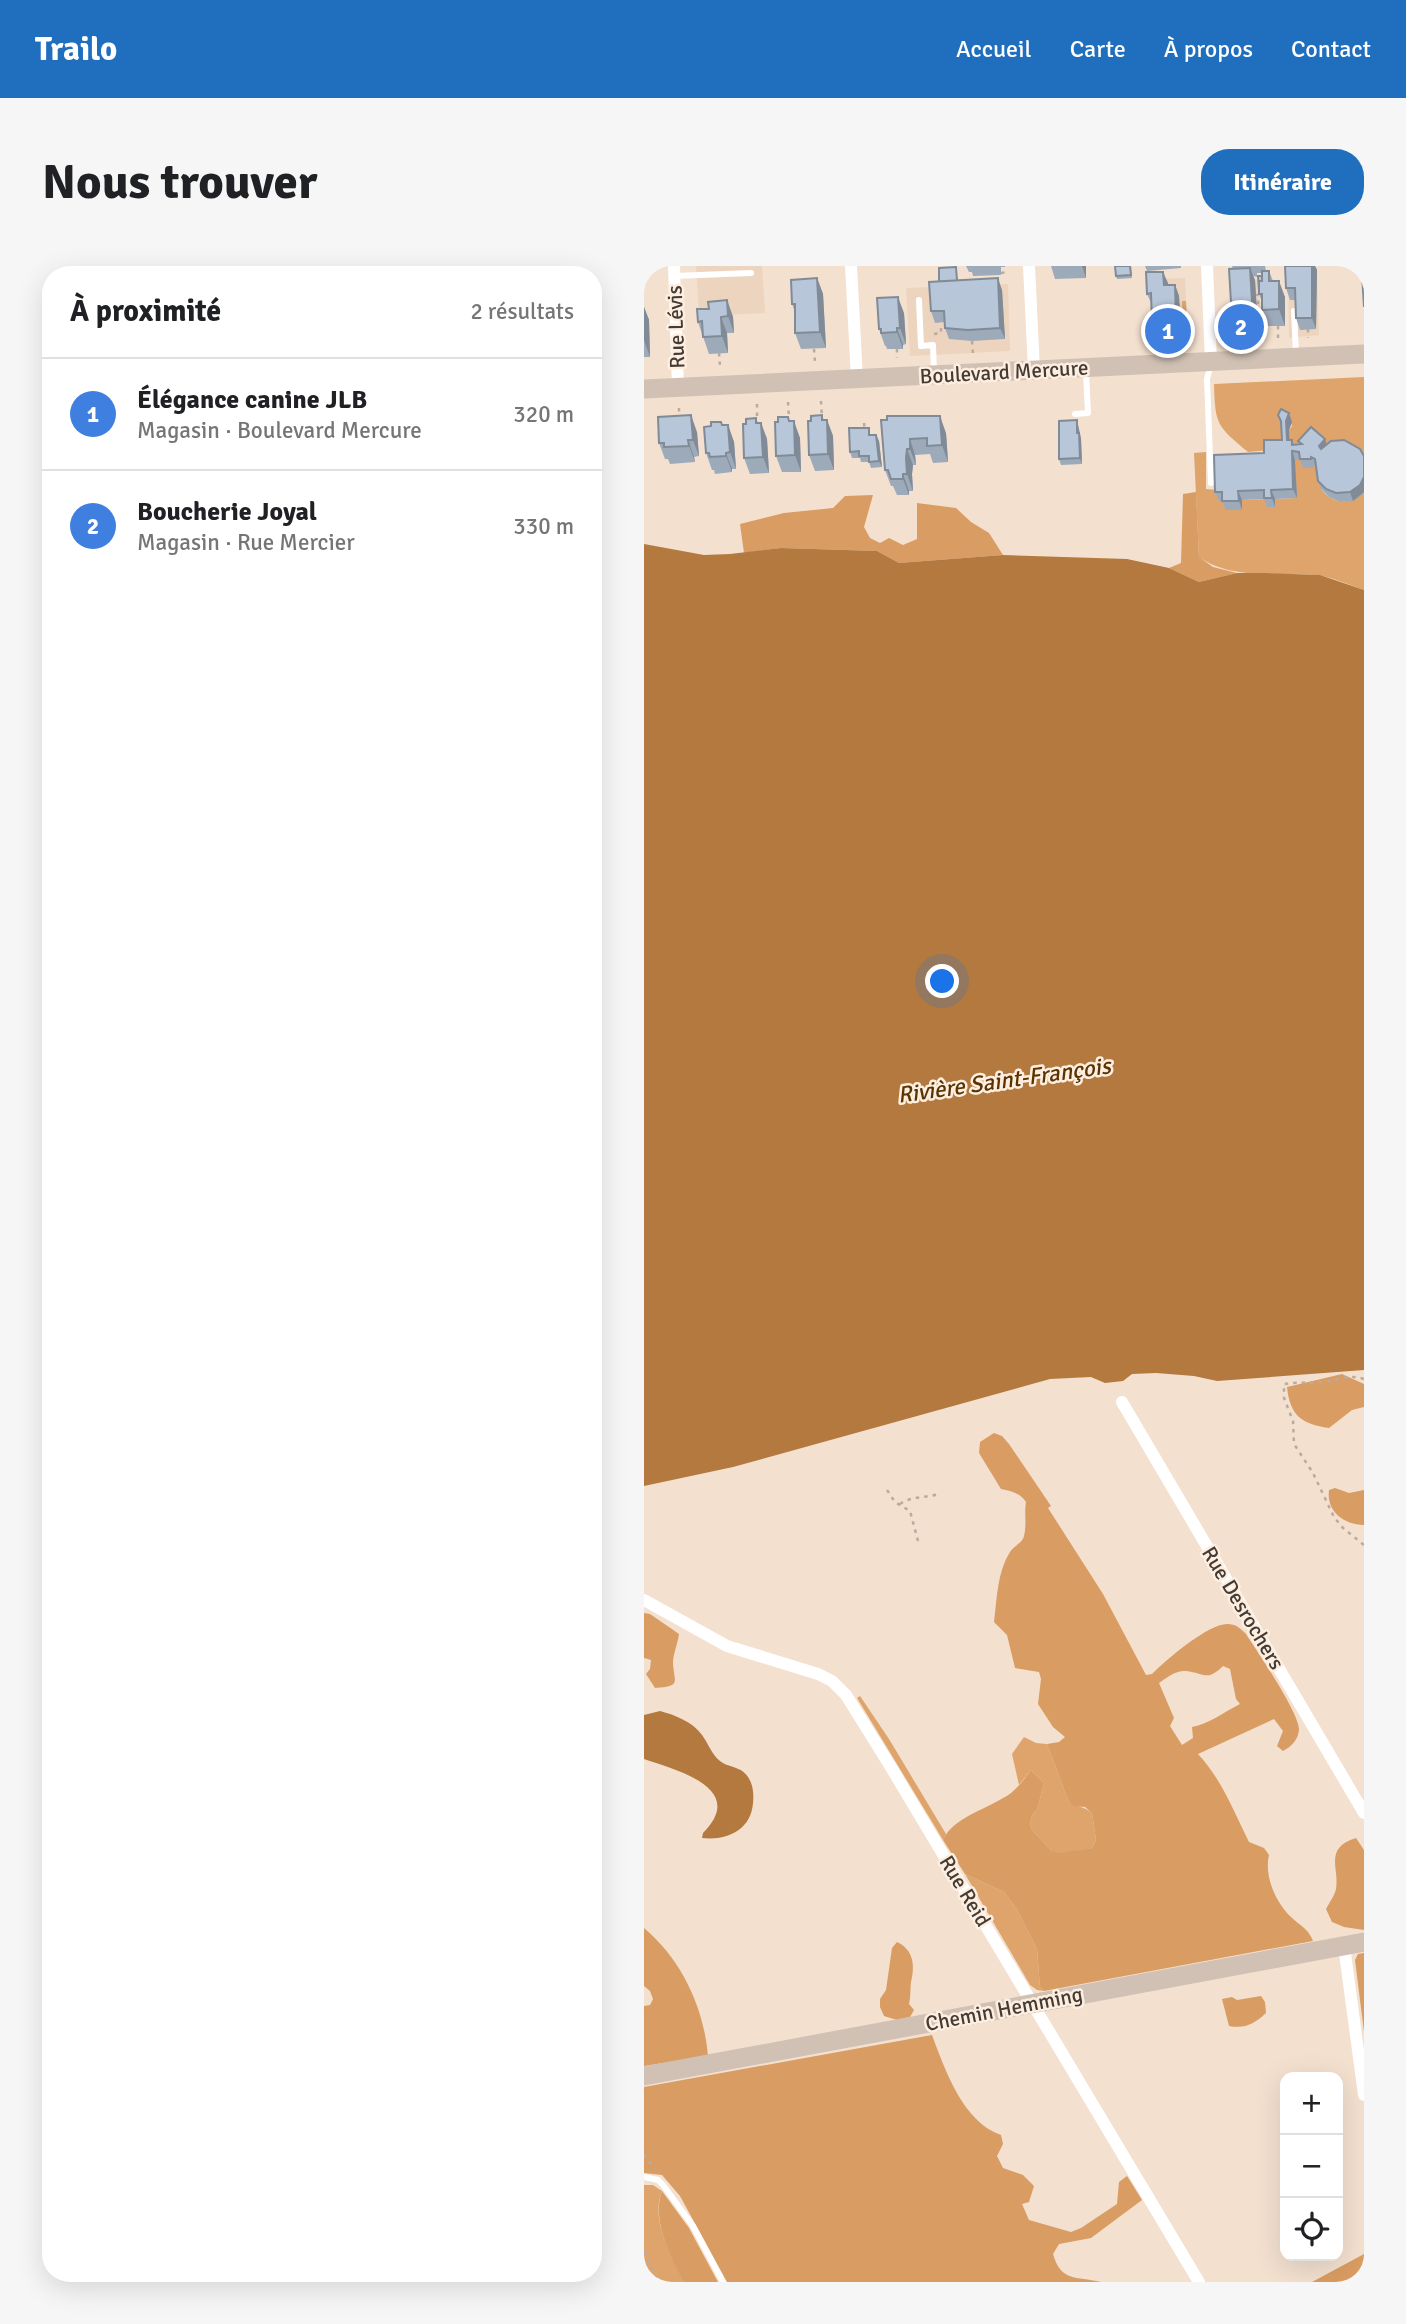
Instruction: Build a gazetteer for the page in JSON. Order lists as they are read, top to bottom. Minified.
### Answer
{"streets":{"street":["Rue Lévis","Boulevard Mercure","Rue Desrochers","Rue Reid","Chemin Hemming"]},"crossings":[["Rue Lévis","Boulevard Mercure"],["Rue Reid","Chemin Hemming"]],"water":["Rivière Saint-François"],"page":{"header":"Trailo","nav":["Accueil","Carte","À propos","Contact"],"buttons":"Itinéraire","title":"Nous trouver","heading":["À proximité","2 résultats"],"pins":["2","1"],"list":[{"mark":"1","name":"Élégance canine JLB","note":"Magasin · Boulevard Mercure","value":"320 m"},{"mark":"2","name":"Boucherie Joyal","note":"Magasin · Rue Mercier","value":"330 m"}],"map_buttons":["+","−"]}}
